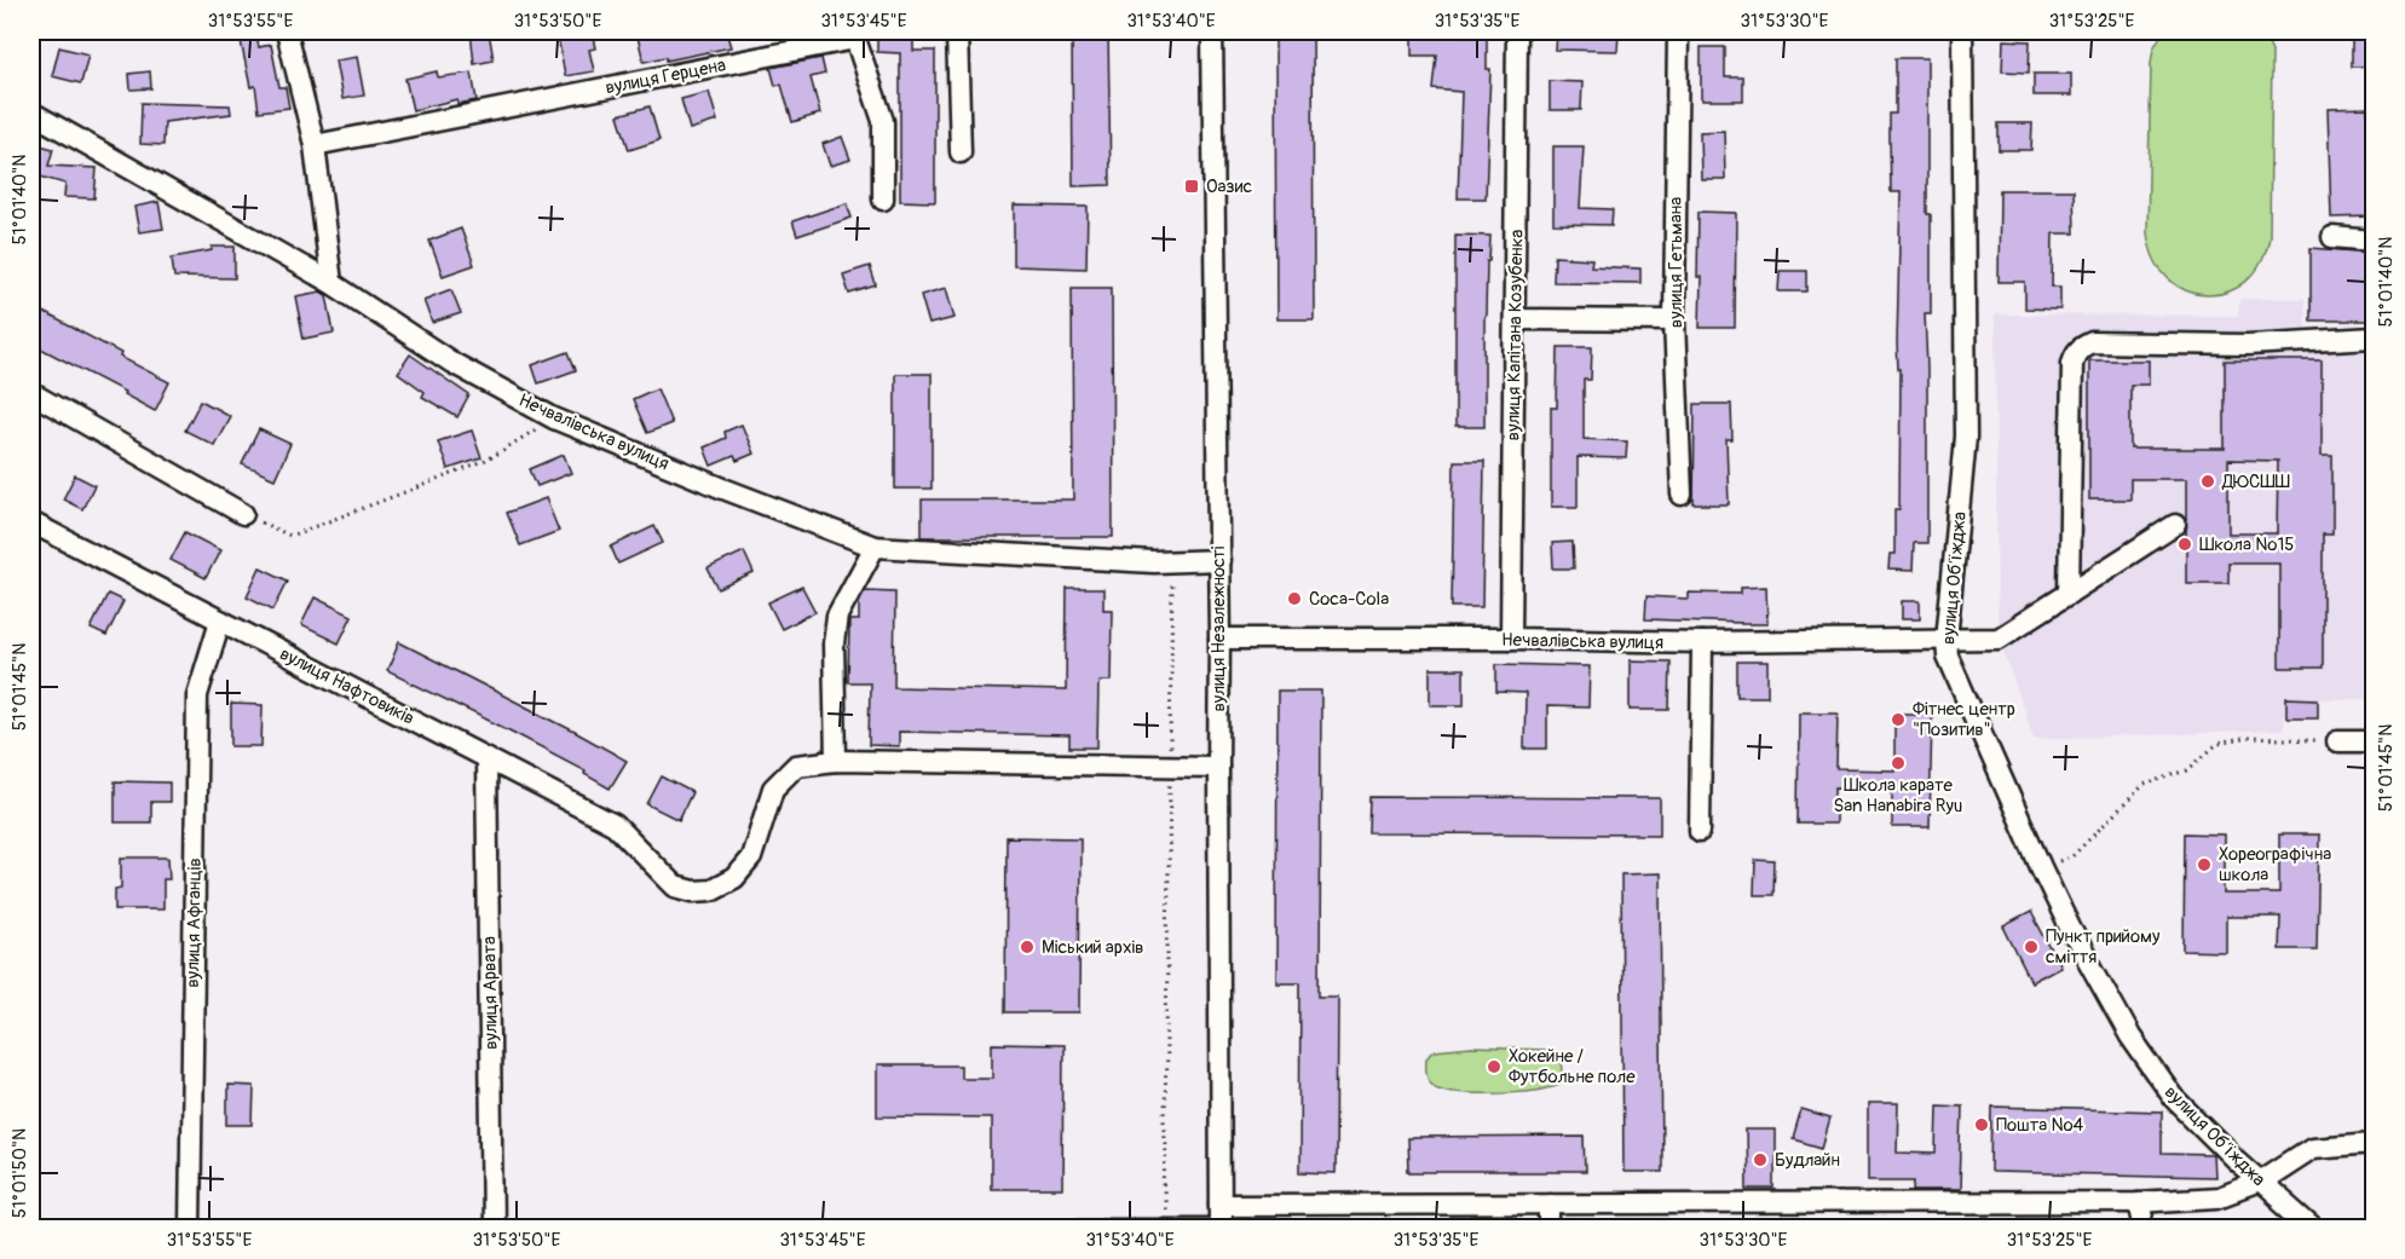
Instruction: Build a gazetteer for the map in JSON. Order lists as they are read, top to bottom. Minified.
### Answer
{"streets":{"street":["вулиця Герцена","вулиця Гетьмана","вулиця Капітана Козубенка","Нечвалівська вулиця","вулиця Обʼїжджа","вулиця Незалежності","вулиця Нафтовиків","вулиця Афганців","вулиця Арвата"]},"crossings":[["вулиця Капітана Козубенка","Нечвалівська вулиця"],["Нечвалівська вулиця","вулиця Обʼїжджа"],["Нечвалівська вулиця","вулиця Незалежності"],["вулиця Незалежності","вулиця Нафтовиків"],["вулиця Нафтовиків","вулиця Афганців"],["вулиця Нафтовиків","вулиця Арвата"]],"places":{"transit":["Оазис"],"other":["ДЮСШШ","Школа №15","Coca-Cola","Фітнес центр \"Позитив\"","Школа карате San Hanabira Ryu","Хореографічна школа","Міський архів","Пункт прийому сміття","Хокейне / Футбольне поле","Пошта №4","Будлайн"]},"coordinates":["31°53'55\"E","31°53'50\"E","31°53'45\"E","31°53'40\"E","31°53'35\"E","31°53'30\"E","31°53'25\"E","51°01'40\"N","51°01'45\"N","51°01'50\"N"]}
